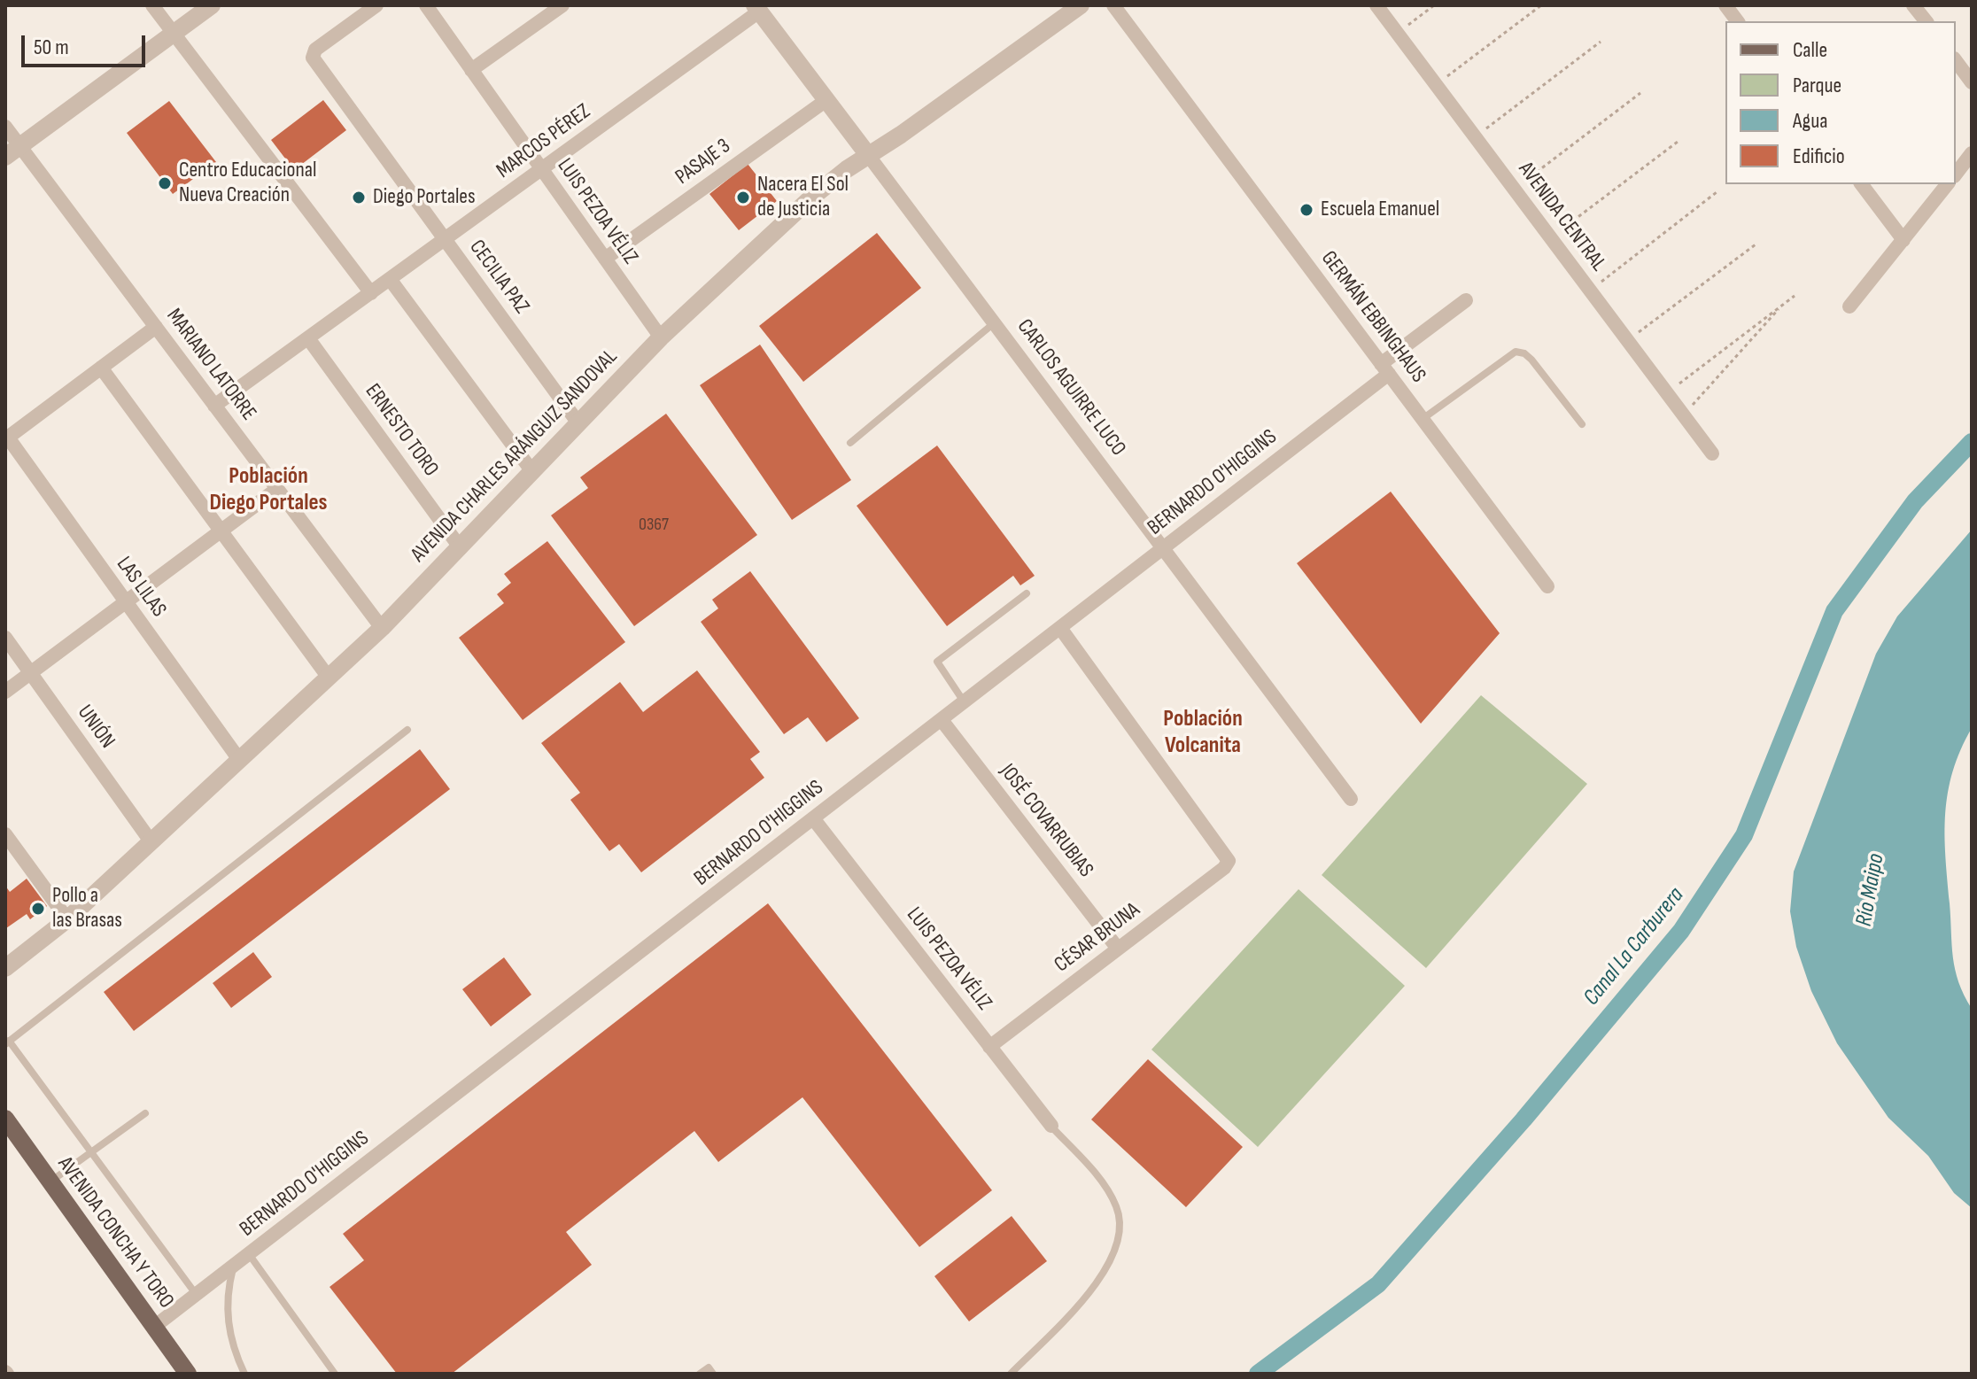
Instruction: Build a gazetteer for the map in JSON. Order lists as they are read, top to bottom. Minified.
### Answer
{"streets":{"main road":["AVENIDA CONCHA Y TORO"],"street":["MARCOS PÉREZ","PASAJE 3","LUIS PEZOA VÉLIZ","AVENIDA CENTRAL","CECILIA PAZ","GERMÁN EBBINGHAUS","MARIANO LATORRE","CARLOS AGUIRRE LUCO","ERNESTO TORO","AVENIDA CHARLES ARÁNGUIZ SANDOVAL","BERNARDO O'HIGGINS","LAS LILAS","UNIÓN","JOSÉ COVARRUBIAS","CÉSAR BRUNA"]},"crossings":[["MARCOS PÉREZ","LUIS PEZOA VÉLIZ"],["MARCOS PÉREZ","CECILIA PAZ"],["MARCOS PÉREZ","MARIANO LATORRE"],["MARCOS PÉREZ","CARLOS AGUIRRE LUCO"],["MARCOS PÉREZ","ERNESTO TORO"],["PASAJE 3","LUIS PEZOA VÉLIZ"],["PASAJE 3","CARLOS AGUIRRE LUCO"],["LUIS PEZOA VÉLIZ","AVENIDA CHARLES ARÁNGUIZ SANDOVAL"],["LUIS PEZOA VÉLIZ","BERNARDO O'HIGGINS"],["LUIS PEZOA VÉLIZ","CÉSAR BRUNA"],["CECILIA PAZ","AVENIDA CHARLES ARÁNGUIZ SANDOVAL"],["GERMÁN EBBINGHAUS","BERNARDO O'HIGGINS"],["MARIANO LATORRE","AVENIDA CHARLES ARÁNGUIZ SANDOVAL"],["CARLOS AGUIRRE LUCO","AVENIDA CHARLES ARÁNGUIZ SANDOVAL"],["CARLOS AGUIRRE LUCO","BERNARDO O'HIGGINS"],["ERNESTO TORO","AVENIDA CHARLES ARÁNGUIZ SANDOVAL"],["AVENIDA CHARLES ARÁNGUIZ SANDOVAL","LAS LILAS"],["AVENIDA CHARLES ARÁNGUIZ SANDOVAL","UNIÓN"],["BERNARDO O'HIGGINS","JOSÉ COVARRUBIAS"],["BERNARDO O'HIGGINS","CÉSAR BRUNA"],["BERNARDO O'HIGGINS","AVENIDA CONCHA Y TORO"],["JOSÉ COVARRUBIAS","CÉSAR BRUNA"]],"districts":["Población Diego Portales","Población Volcanita"],"water":["Río Maipo","Canal La Carburera"],"places":["Centro Educacional Nueva Creación","Diego Portales","Nacera El Sol de Justicia","Escuela Emanuel","Pollo a las Brasas"],"house_numbers":["0367"],"legend":["Calle","Parque","Agua","Edificio"],"scale_bar":"50 m"}
